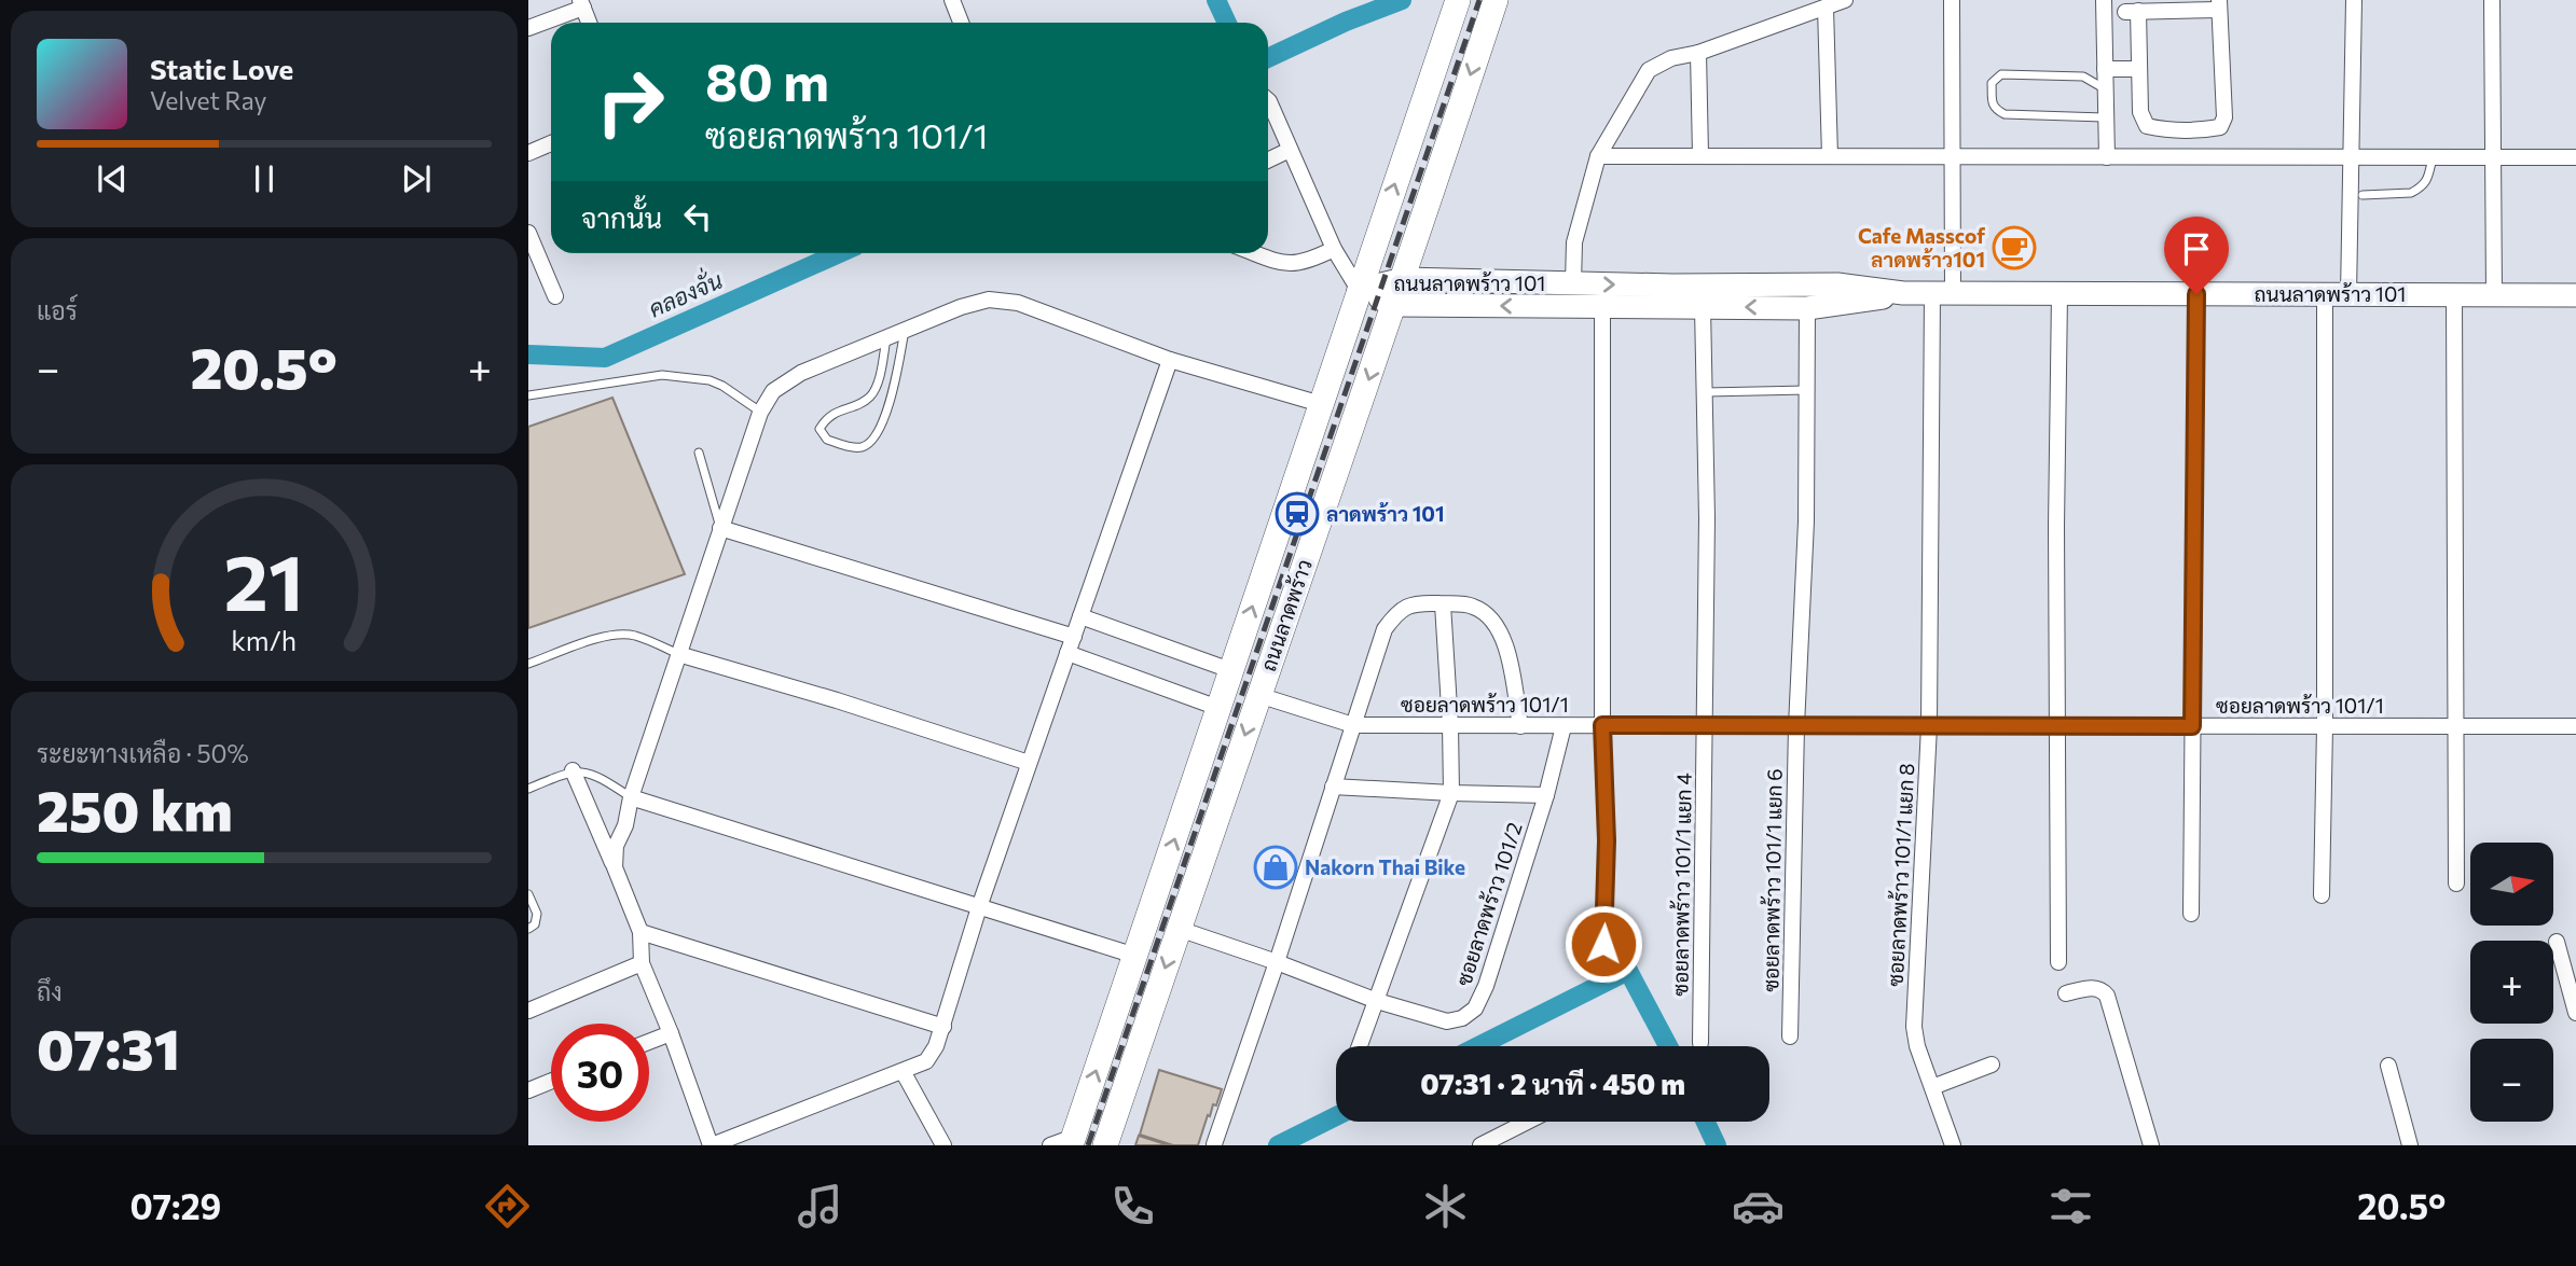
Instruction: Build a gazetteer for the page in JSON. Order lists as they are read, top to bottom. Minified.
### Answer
{"streets":{"main road":["ถนนลาดพร้าว"],"street":["ถนนลาดพร้าว 101","ซอยลาดพร้าว 101/1","ซอยลาดพร้าว 101/1 แยก 8","ซอยลาดพร้าว 101/1 แยก 6","ซอยลาดพร้าว 101/1 แยก 4","ซอยลาดพร้าว 101/2"]},"crossings":[["ถนนลาดพร้าว 101","ถนนลาดพร้าว"],["ถนนลาดพร้าว 101","ซอยลาดพร้าว 101/1 แยก 8"],["ถนนลาดพร้าว 101","ซอยลาดพร้าว 101/1 แยก 6"],["ถนนลาดพร้าว 101","ซอยลาดพร้าว 101/1 แยก 4"],["ถนนลาดพร้าว","ซอยลาดพร้าว 101/1"],["ถนนลาดพร้าว","ซอยลาดพร้าว 101/2"],["ซอยลาดพร้าว 101/1","ซอยลาดพร้าว 101/1 แยก 8"],["ซอยลาดพร้าว 101/1","ซอยลาดพร้าว 101/1 แยก 6"],["ซอยลาดพร้าว 101/1","ซอยลาดพร้าว 101/1 แยก 4"],["ซอยลาดพร้าว 101/1","ซอยลาดพร้าว 101/2"]],"water":["คลองจั่น"],"places":{"cafe":["Cafe Masscof ลาดพร้าว101"],"station":["ลาดพร้าว 101"],"shop":["Nakorn Thai Bike"]},"north":"right","page":{"turn":["80 m","ซอยลาดพร้าว 101/1"],"song":["Static Love","Velvet Ray"],"then":"จากนั้น","tile":["แอร์",["ระยะทางเหลือ · 50%","250 km"],["ถึง","07:31"]],"heat":["−","20.5°","+"],"map_buttons":["+","−"],"limit":"30","trip":"07:31 · 2 นาที · 450 m","tabs":["07:29","20.5°"],"gauge":["21","km/h"]}}
